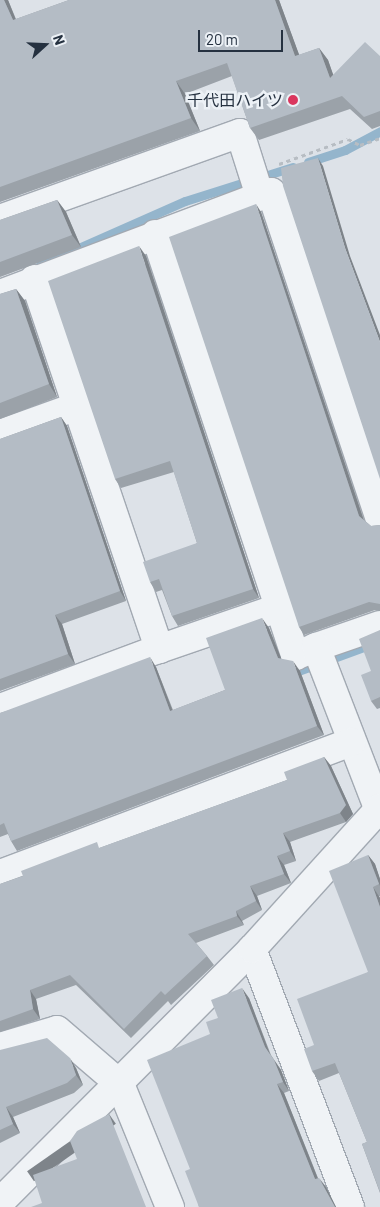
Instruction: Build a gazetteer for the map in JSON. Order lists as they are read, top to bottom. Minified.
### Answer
{"places":["千代田ハイツ"],"scale_bar":"20 m","north":"right"}
